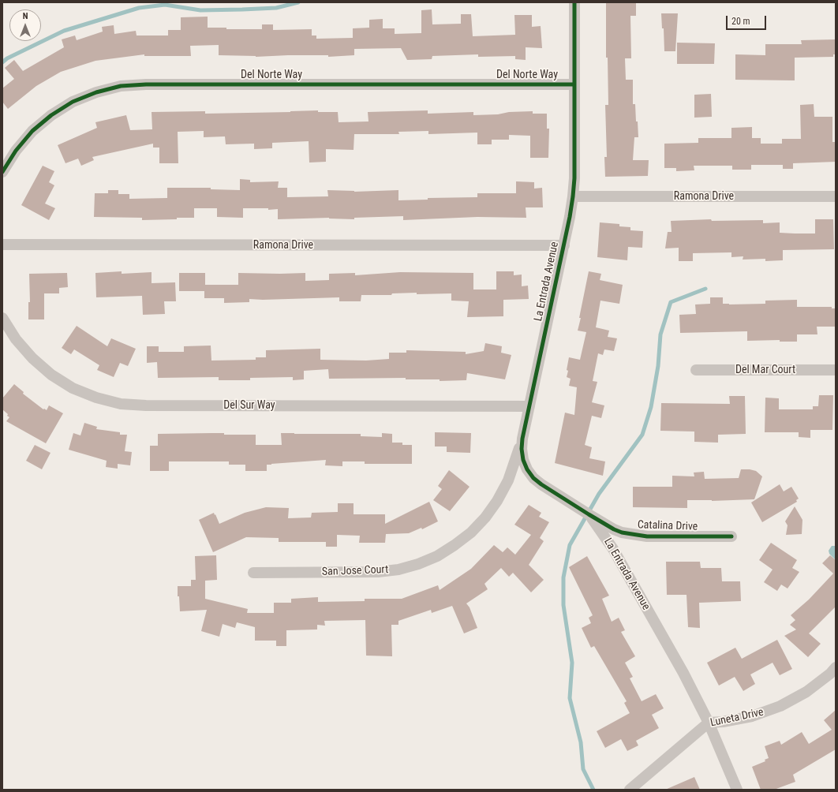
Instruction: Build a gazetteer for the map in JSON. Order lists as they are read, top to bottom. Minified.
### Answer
{"streets":{"street":["Del Norte Way","Ramona Drive","La Entrada Avenue","Del Mar Court","Del Sur Way","Catalina Drive","San Jose Court","Luneta Drive"]},"crossings":[["Del Norte Way","La Entrada Avenue"],["Ramona Drive","La Entrada Avenue"],["La Entrada Avenue","Del Sur Way"],["La Entrada Avenue","Catalina Drive"],["La Entrada Avenue","San Jose Court"],["La Entrada Avenue","Luneta Drive"]],"scale_bar":"20 m","north":"top"}
